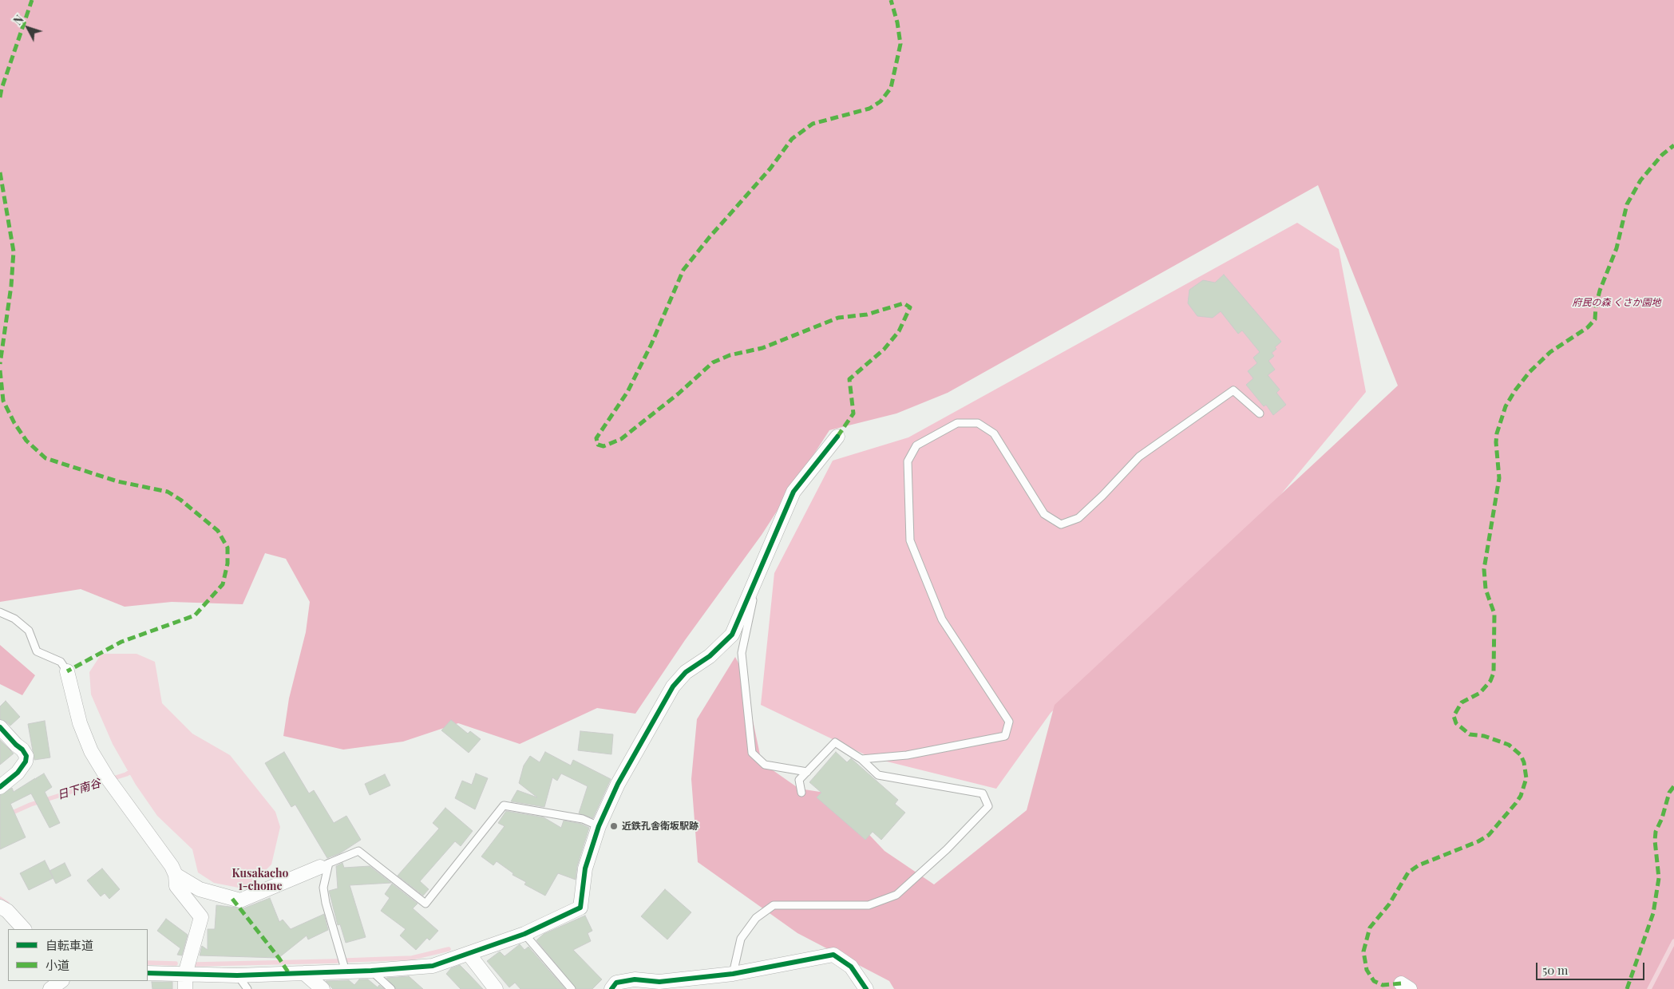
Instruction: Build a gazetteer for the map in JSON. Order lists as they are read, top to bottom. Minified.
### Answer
{"districts":["Kusakacho 1-chome"],"water":["日下南谷"],"parks":["府民の森 くさか園地"],"places":["近鉄孔舎衛坂駅跡"],"legend":["自転車道","小道"],"scale_bar":"50 m","north":"top left"}
